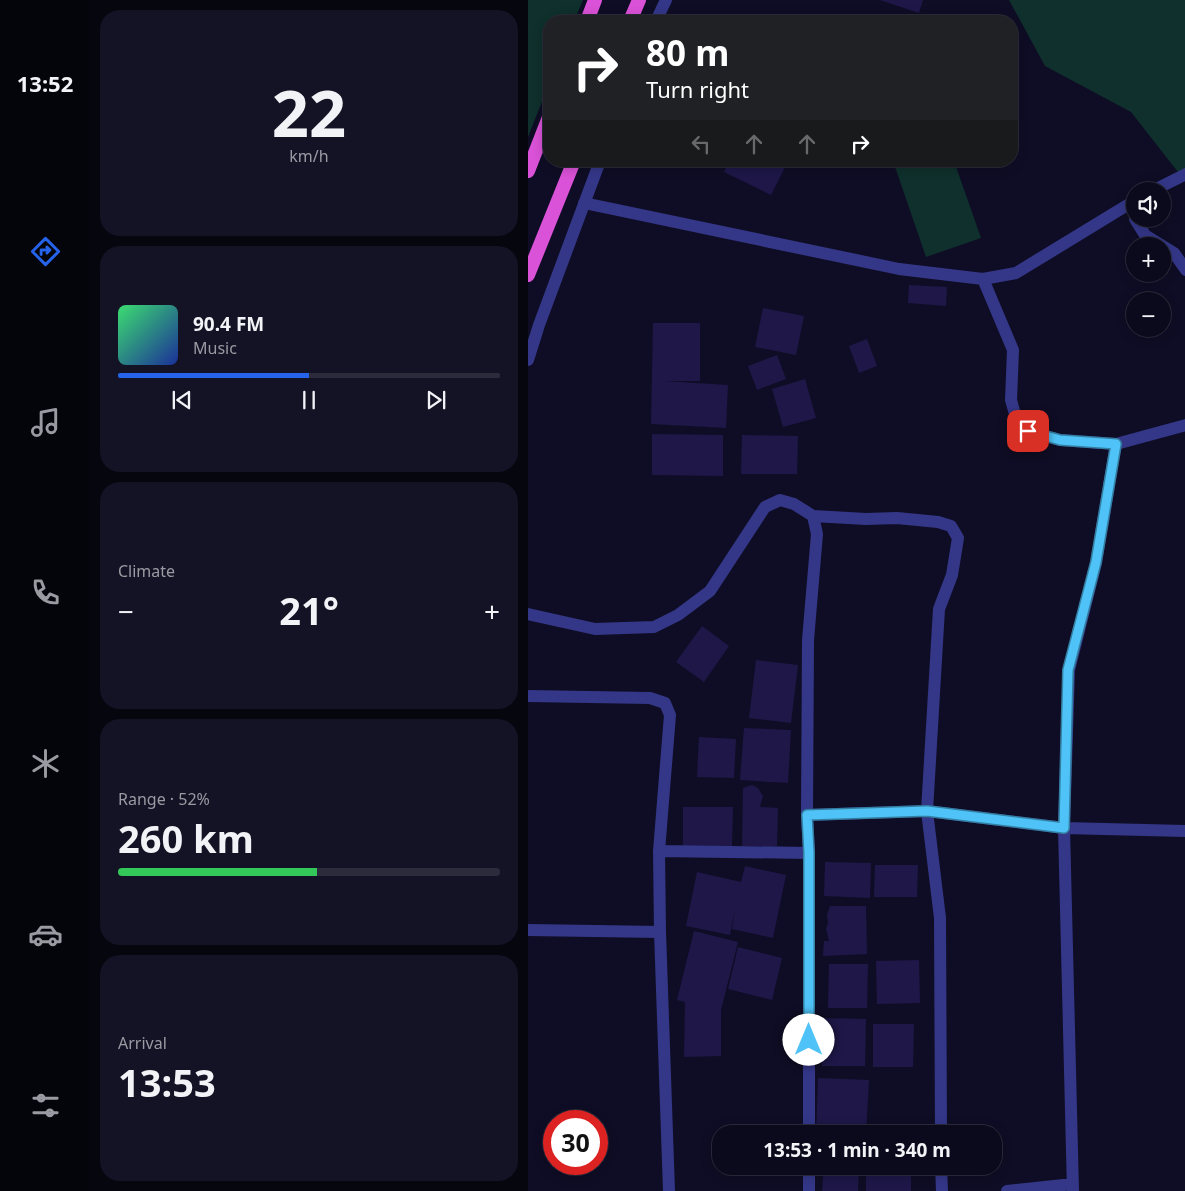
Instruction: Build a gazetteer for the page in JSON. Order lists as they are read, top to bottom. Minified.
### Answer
{"page":{"tabs":"13:52","tile":[["22","km/h"],"Climate",["Range · 52%","260 km"],["Arrival","13:53"]],"turn":["80 m","Turn right"],"map_buttons":["+","−"],"song":["90.4 FM","Music"],"heat":["−","21°","+"],"limit":"30","trip":"13:53 · 1 min · 340 m"}}
